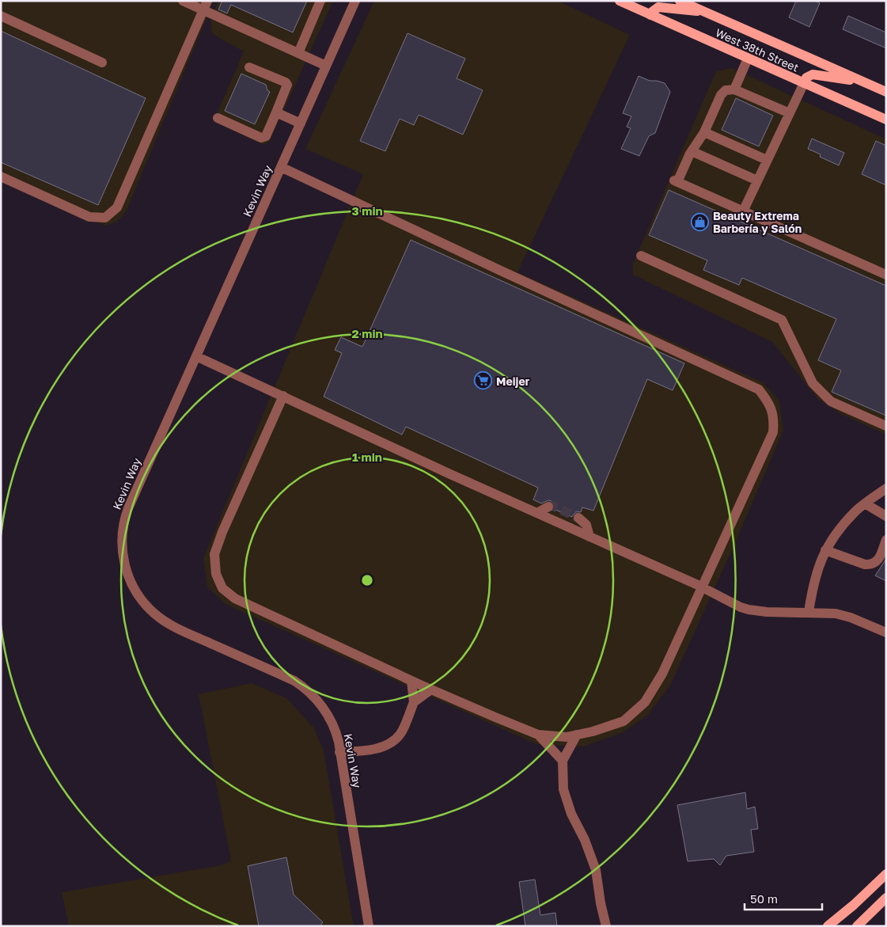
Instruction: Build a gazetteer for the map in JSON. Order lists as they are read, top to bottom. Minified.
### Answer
{"streets":{"main road":["West 38th Street"],"street":["Kevin Way"]},"places":{"shop":["Beauty Extrema Barbería y Salón"],"supermarket":["Meijer"]},"scale_bar":"50 m","rings":["3 min","2 min","1 min"]}
